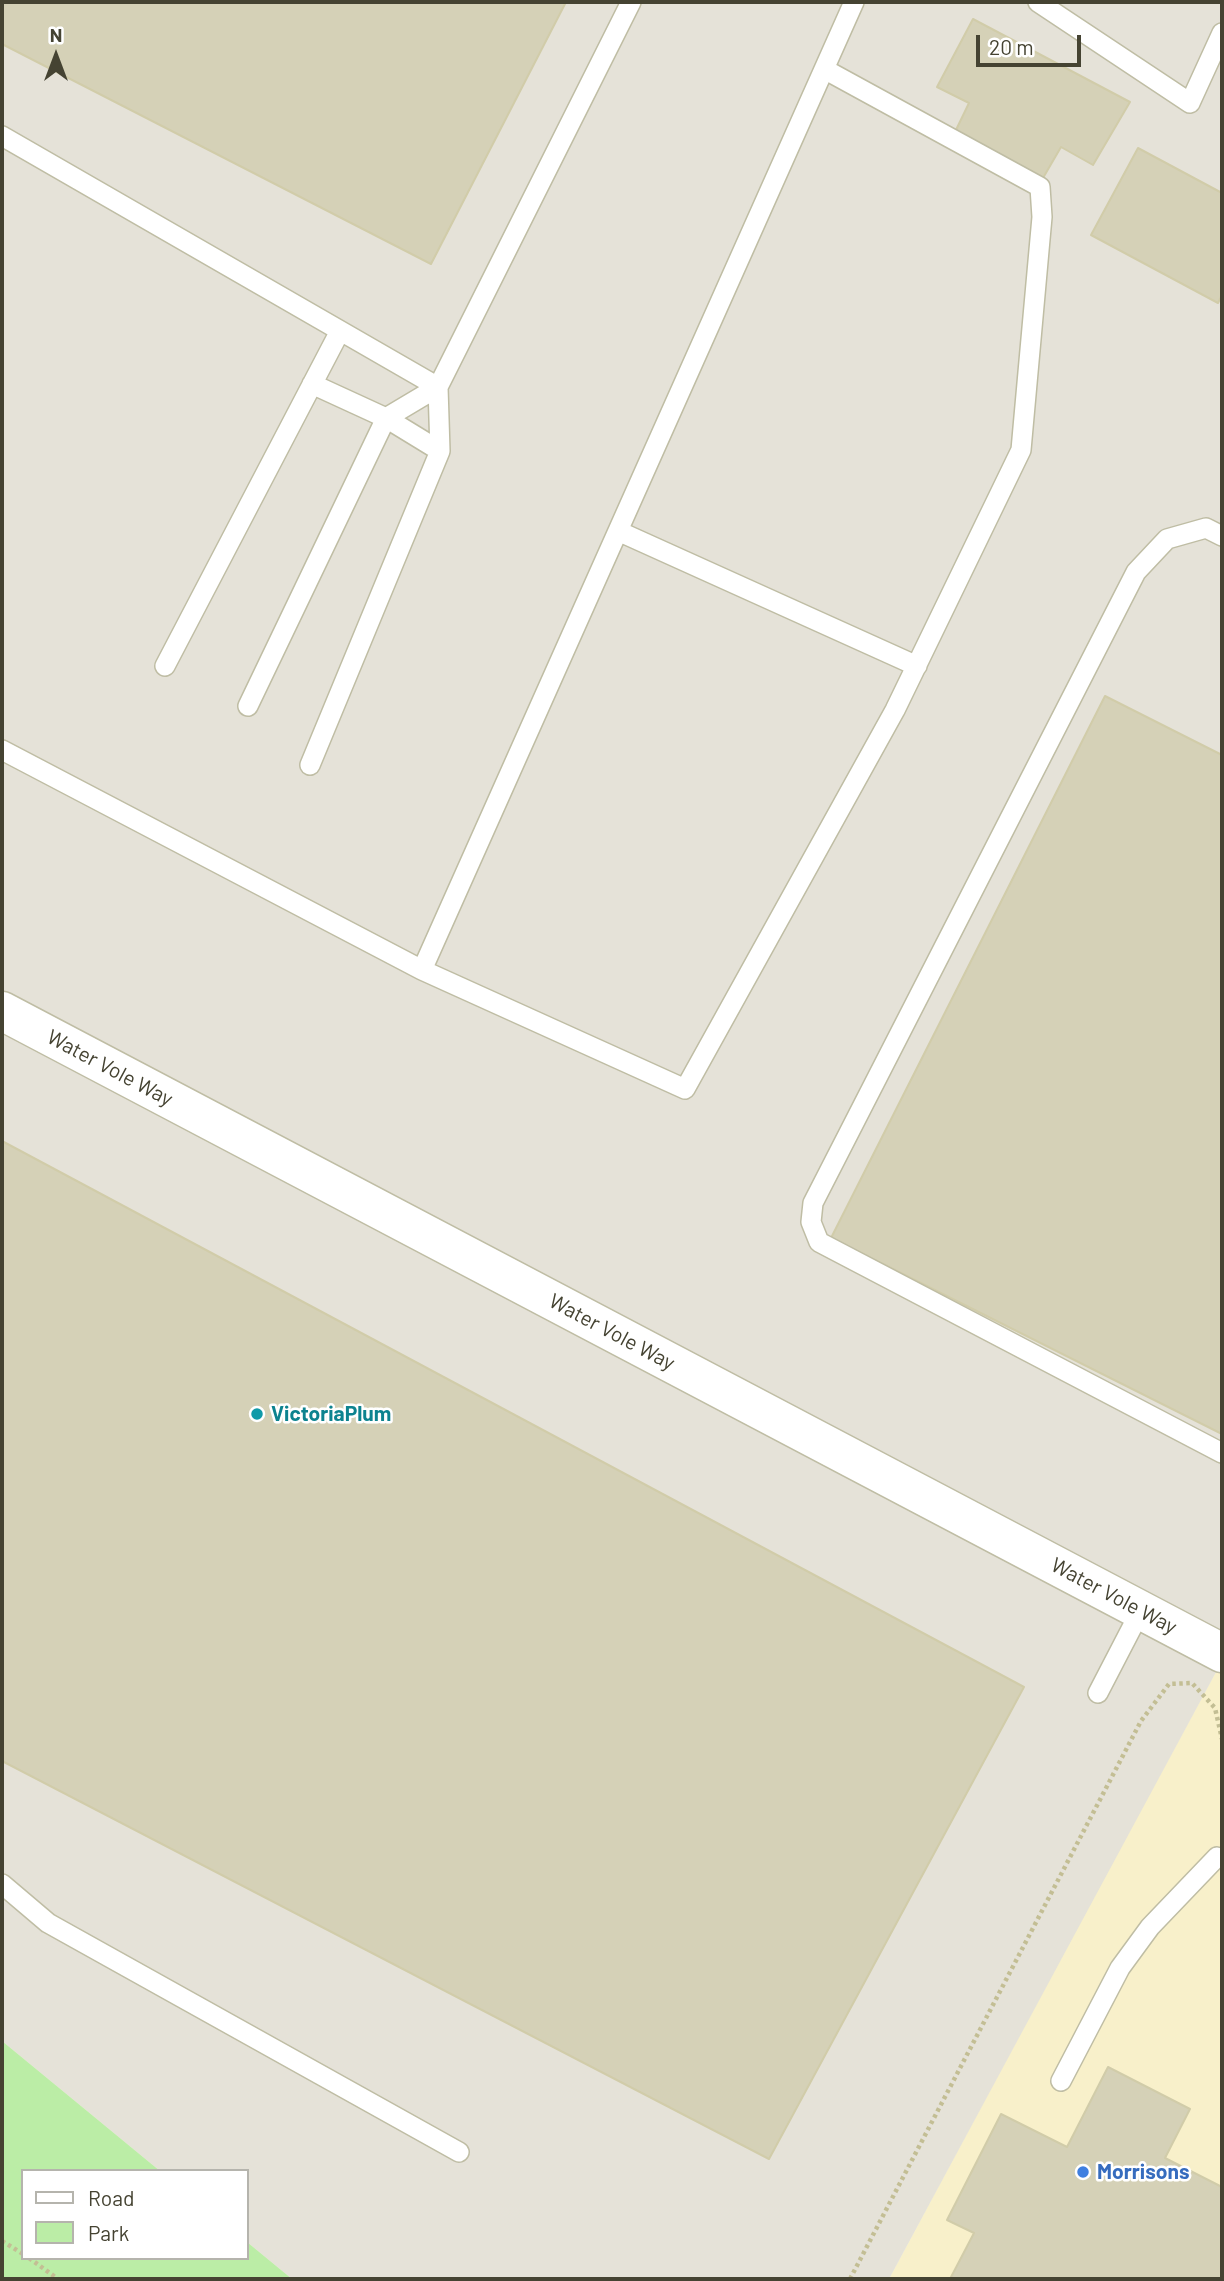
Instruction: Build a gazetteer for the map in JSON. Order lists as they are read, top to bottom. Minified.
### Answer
{"streets":{"street":["Water Vole Way"]},"places":["VictoriaPlum","Morrisons"],"legend":["Road","Park"],"scale_bar":"20 m","north":"top"}
